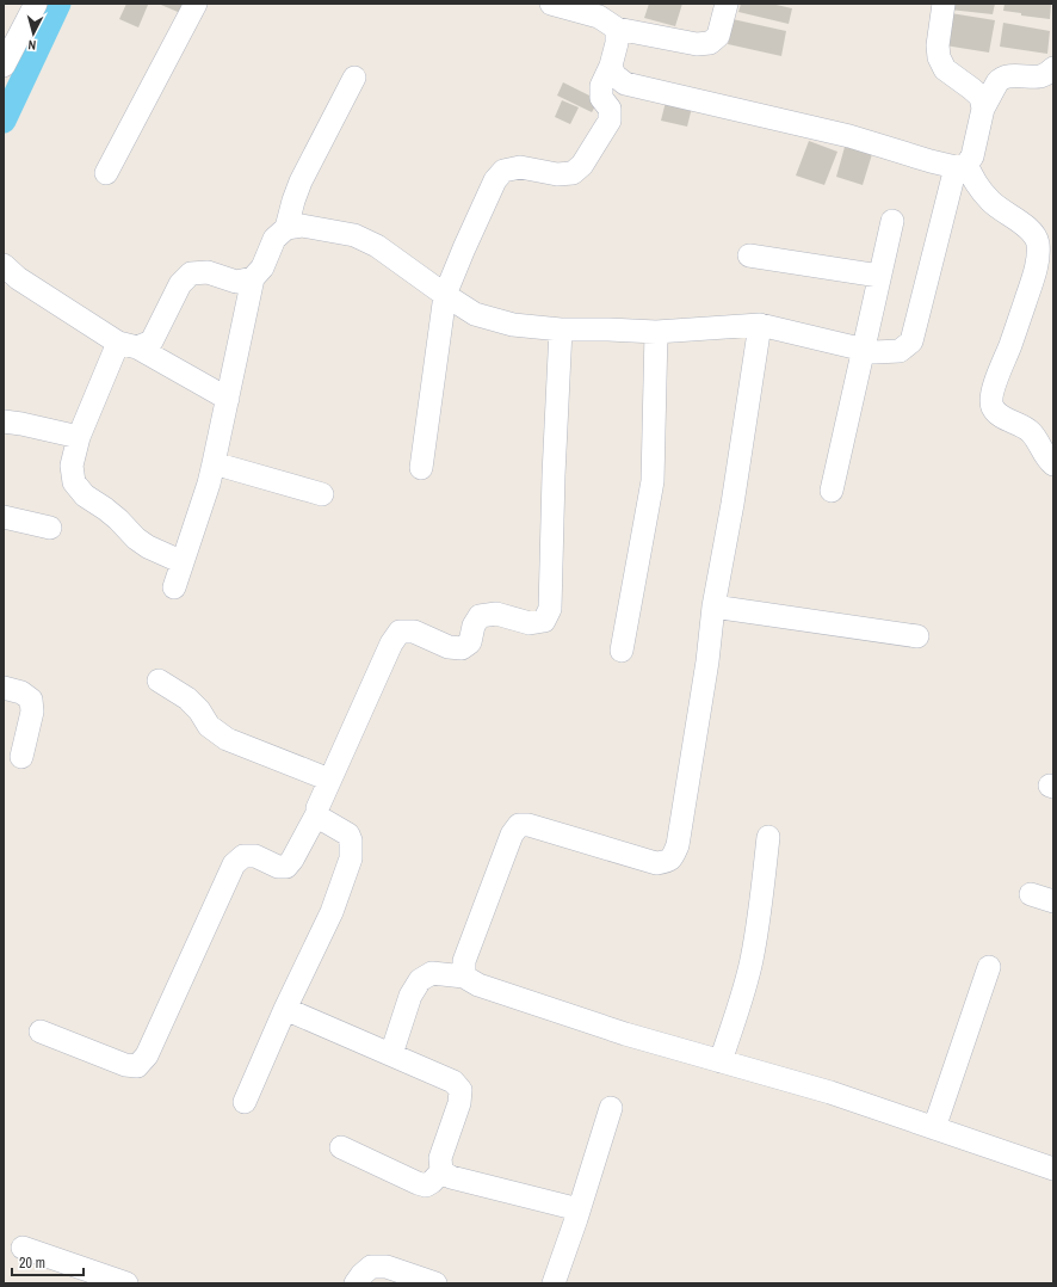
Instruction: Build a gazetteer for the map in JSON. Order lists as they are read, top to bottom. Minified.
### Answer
{"scale_bar":"20 m","north":"bottom"}
